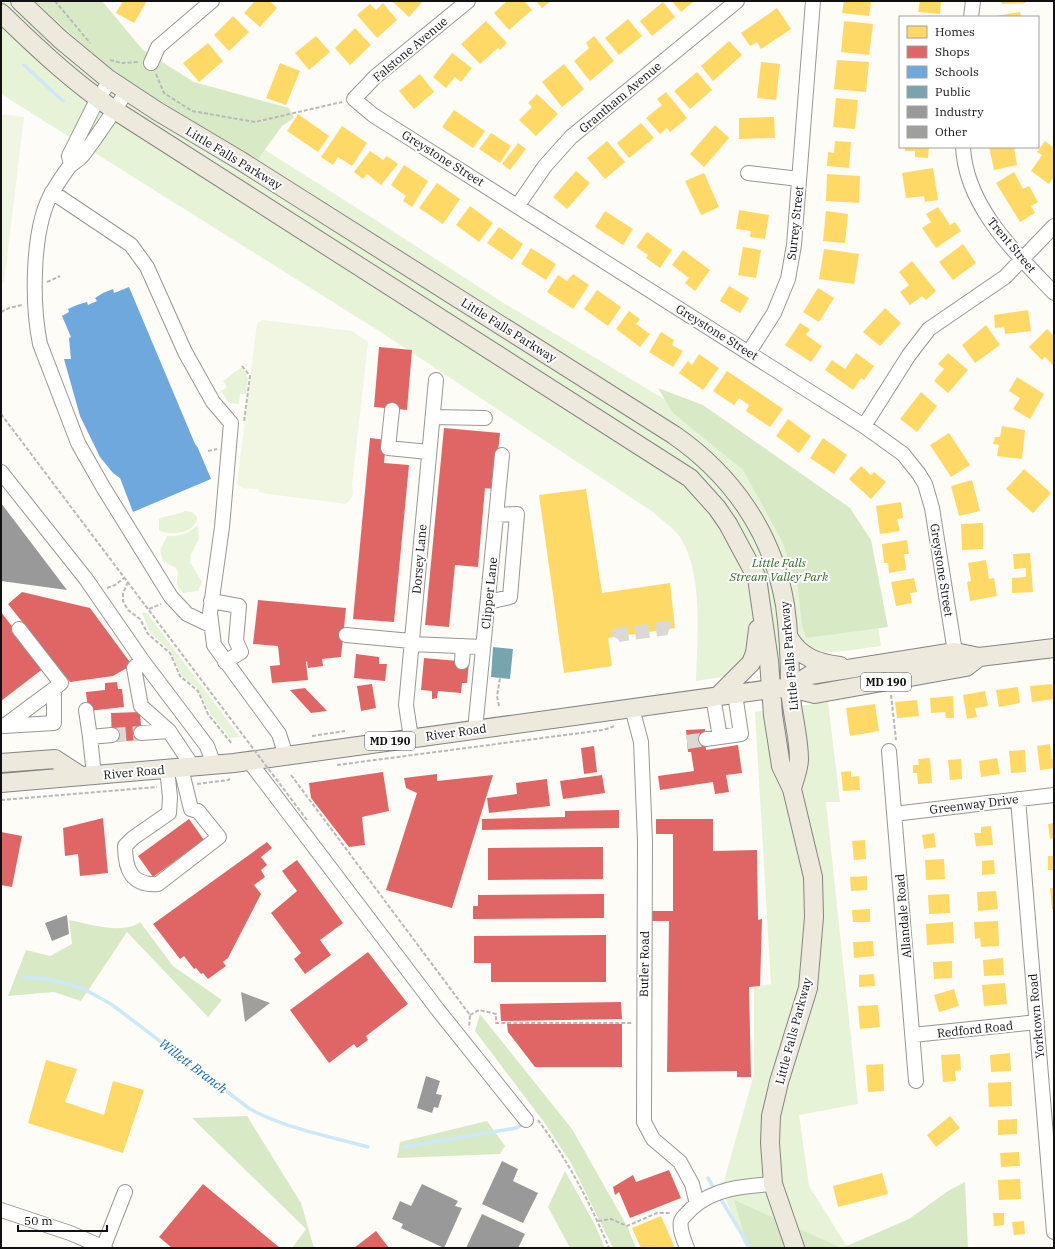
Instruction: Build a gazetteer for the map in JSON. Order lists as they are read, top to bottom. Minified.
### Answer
{"streets":{"main road":["Little Falls Parkway","MD 190","River Road"],"street":["Falstone Avenue","Grantham Avenue","Greystone Street","Surrey Street","Trent Street","Dorsey Lane","Clipper Lane","Greenway Drive","Allandale Road","Butler Road","Yorktown Road","Redford Road"]},"crossings":[["Falstone Avenue","Greystone Street"],["Grantham Avenue","Greystone Street"],["Little Falls Parkway","River Road"],["Greystone Street","Surrey Street"],["Greystone Street","River Road"],["Dorsey Lane","River Road"],["Clipper Lane","River Road"],["River Road","Butler Road"],["Greenway Drive","Allandale Road"],["Greenway Drive","Yorktown Road"],["Allandale Road","Redford Road"],["Yorktown Road","Redford Road"]],"water":["Willett Branch"],"parks":["Little Falls Stream Valley Park"],"legend":["Homes","Shops","Schools","Public","Industry","Other"],"scale_bar":"50 m"}
